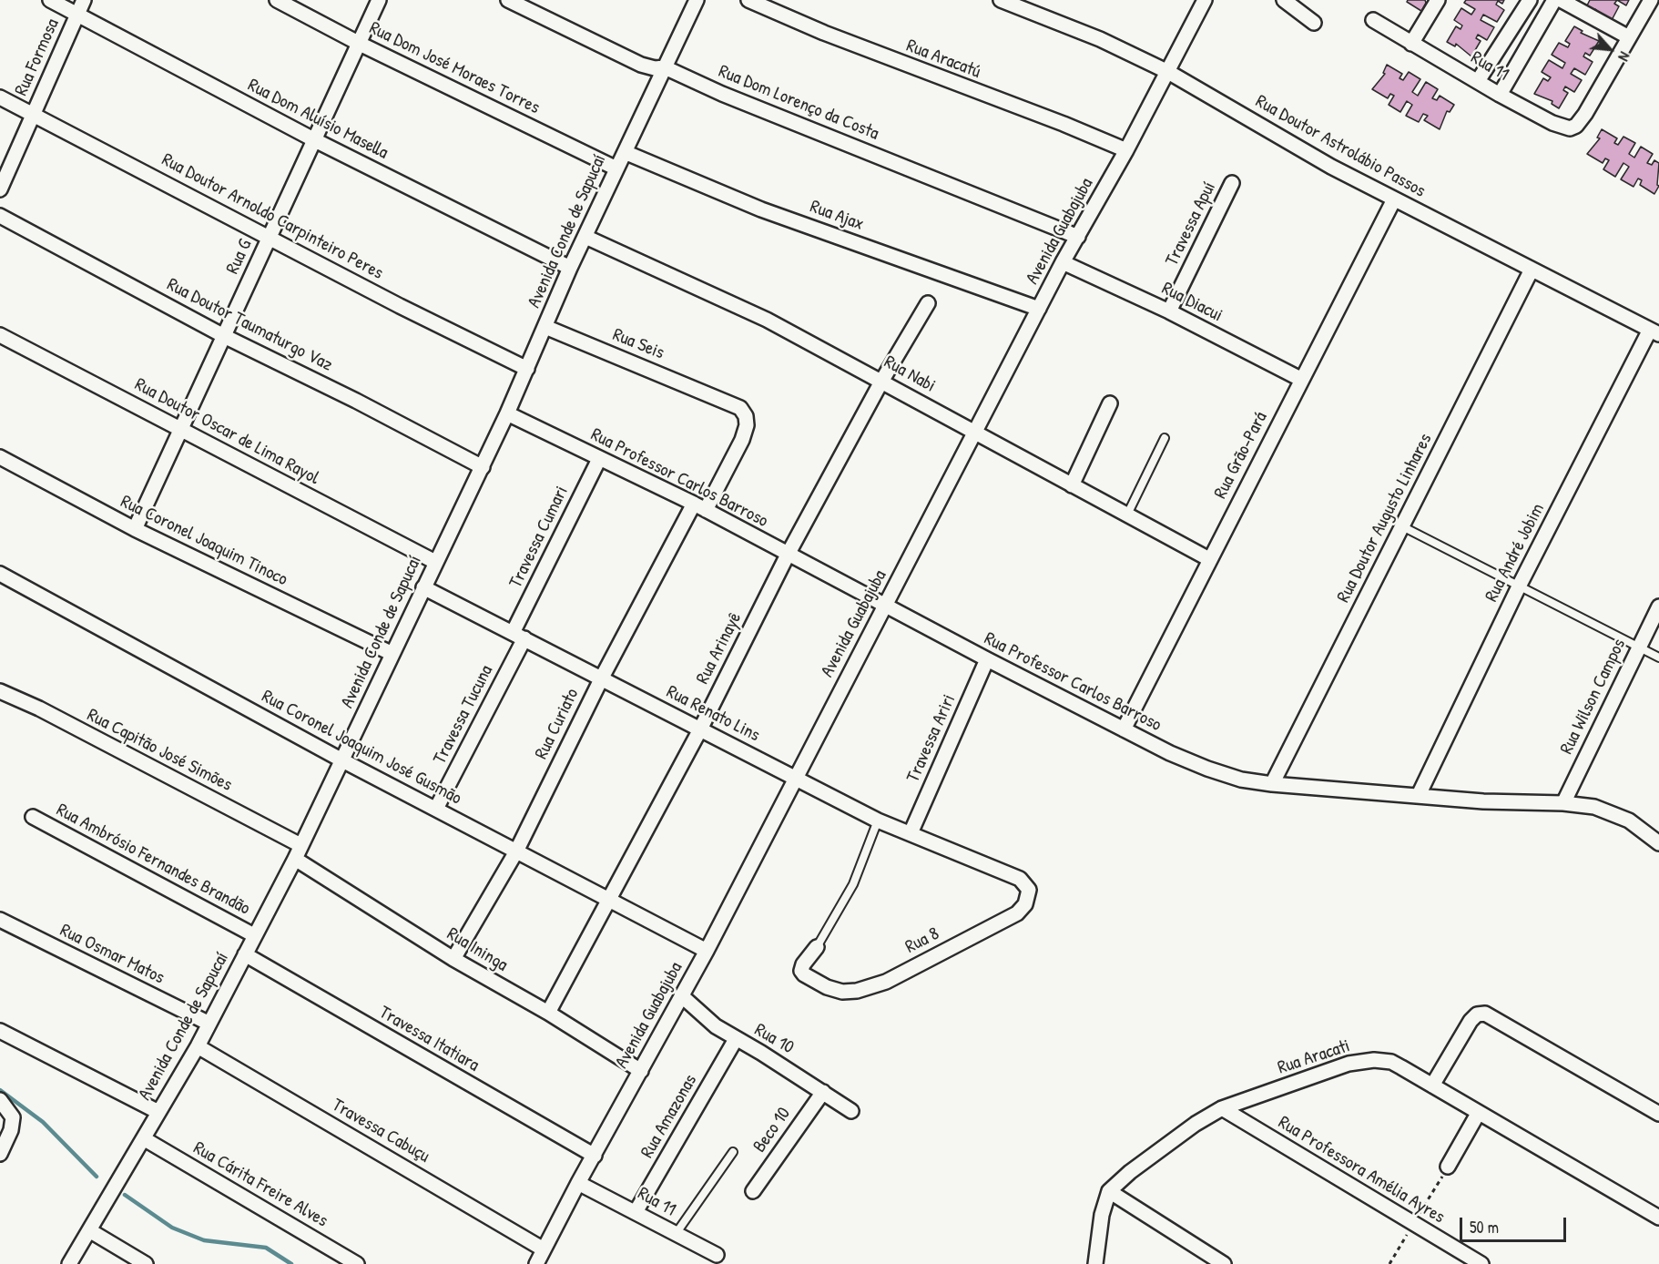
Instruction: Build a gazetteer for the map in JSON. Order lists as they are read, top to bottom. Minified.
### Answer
{"streets":{"street":["Rua Formosa","Rua Aracatú","Rua 11","Rua Dom José Moraes Torres","Rua Dom Lorenço da Costa","Rua Dom Aluísio Masella","Rua Doutor Astrolábio Passos","Rua Ajax","Rua Doutor Arnoldo Carpinteiro Peres","Travessa Apuí","Avenida Conde de Sapucaí","Avenida Guabajuba","Rua G","Rua Diacui","Rua Doutor Taumaturgo Vaz","Rua Seis","Rua Nabi","Rua Doutor Oscar de Lima Rayol","Rua Grão-Pará","Rua Professor Carlos Barroso","Rua Doutor Augusto Linhares","Travessa Cumari","Rua Coronel Joaquim Tinoco","Rua André Jobim","Rua Arinayê","Rua Wilson Campos","Rua Renato Lins","Travessa Tucuna","Rua Curiato","Travessa Ariri","Rua Coronel Joaquim José Gusmão","Rua Capitão José Simões","Rua Ambrósio Fernandes Brandão","Rua 8","Rua Ininga","Rua Osmar Matos","Travessa Itatiara","Rua 10","Rua Aracati","Rua Amazonas","Beco 10","Travessa Cabuçu","Rua Professora Amélia Ayres","Rua Cárita Freire Alves"]},"crossings":[["Rua Formosa","Rua Dom Aluísio Masella"],["Rua Formosa","Rua Doutor Arnoldo Carpinteiro Peres"],["Rua Aracatú","Avenida Guabajuba"],["Rua 11","Avenida Guabajuba"],["Rua 11","Rua Amazonas"],["Rua Dom José Moraes Torres","Avenida Conde de Sapucaí"],["Rua Dom José Moraes Torres","Rua G"],["Rua Dom Lorenço da Costa","Avenida Conde de Sapucaí"],["Rua Dom Lorenço da Costa","Avenida Guabajuba"],["Rua Dom Aluísio Masella","Avenida Conde de Sapucaí"],["Rua Dom Aluísio Masella","Rua G"],["Rua Doutor Astrolábio Passos","Avenida Guabajuba"],["Rua Doutor Astrolábio Passos","Rua Grão-Pará"],["Rua Doutor Astrolábio Passos","Rua Doutor Augusto Linhares"],["Rua Doutor Astrolábio Passos","Rua André Jobim"],["Rua Ajax","Avenida Conde de Sapucaí"],["Rua Ajax","Avenida Guabajuba"],["Rua Doutor Arnoldo Carpinteiro Peres","Avenida Conde de Sapucaí"],["Rua Doutor Arnoldo Carpinteiro Peres","Rua G"],["Travessa Apuí","Rua Diacui"],["Avenida Conde de Sapucaí","Rua Doutor Taumaturgo Vaz"],["Avenida Conde de Sapucaí","Rua Seis"],["Avenida Conde de Sapucaí","Rua Nabi"],["Avenida Conde de Sapucaí","Rua Doutor Oscar de Lima Rayol"],["Avenida Conde de Sapucaí","Rua Professor Carlos Barroso"],["Avenida Conde de Sapucaí","Rua Coronel Joaquim Tinoco"],["Avenida Conde de Sapucaí","Rua Renato Lins"],["Avenida Conde de Sapucaí","Rua Coronel Joaquim José Gusmão"],["Avenida Conde de Sapucaí","Rua Capitão José Simões"],["Avenida Conde de Sapucaí","Rua Ambrósio Fernandes Brandão"],["Avenida Conde de Sapucaí","Rua Ininga"],["Avenida Conde de Sapucaí","Rua Osmar Matos"],["Avenida Conde de Sapucaí","Travessa Itatiara"],["Avenida Conde de Sapucaí","Travessa Cabuçu"],["Avenida Conde de Sapucaí","Rua Cárita Freire Alves"],["Avenida Guabajuba","Rua Diacui"],["Avenida Guabajuba","Rua Nabi"],["Avenida Guabajuba","Rua Professor Carlos Barroso"],["Avenida Guabajuba","Rua Renato Lins"],["Avenida Guabajuba","Rua Coronel Joaquim José Gusmão"],["Avenida Guabajuba","Rua Ininga"],["Avenida Guabajuba","Travessa Itatiara"],["Avenida Guabajuba","Rua 10"],["Avenida Guabajuba","Travessa Cabuçu"],["Rua G","Rua Doutor Taumaturgo Vaz"],["Rua G","Rua Doutor Oscar de Lima Rayol"],["Rua G","Rua Coronel Joaquim Tinoco"],["Rua Diacui","Rua Grão-Pará"],["Rua Seis","Rua Curiato"],["Rua Nabi","Rua Grão-Pará"],["Rua Nabi","Rua Arinayê"],["Rua Grão-Pará","Rua Professor Carlos Barroso"],["Rua Professor Carlos Barroso","Rua Doutor Augusto Linhares"],["Rua Professor Carlos Barroso","Travessa Cumari"],["Rua Professor Carlos Barroso","Rua André Jobim"],["Rua Professor Carlos Barroso","Rua Arinayê"],["Rua Professor Carlos Barroso","Rua Wilson Campos"],["Rua Professor Carlos Barroso","Rua Curiato"],["Rua Professor Carlos Barroso","Travessa Ariri"],["Travessa Cumari","Rua Renato Lins"],["Travessa Cumari","Travessa Tucuna"],["Rua Arinayê","Rua Renato Lins"],["Rua Arinayê","Rua Coronel Joaquim José Gusmão"],["Rua Arinayê","Rua Ininga"],["Rua Renato Lins","Travessa Tucuna"],["Rua Renato Lins","Rua Curiato"],["Rua Renato Lins","Travessa Ariri"],["Rua Renato Lins","Rua 8"],["Travessa Tucuna","Rua Coronel Joaquim José Gusmão"],["Rua Curiato","Rua Coronel Joaquim José Gusmão"],["Rua Curiato","Rua Ininga"],["Rua Capitão José Simões","Rua Ininga"],["Rua 10","Rua Amazonas"],["Rua 10","Beco 10"],["Rua Aracati","Rua Professora Amélia Ayres"]],"scale_bar":"50 m","north":"bottom right"}
